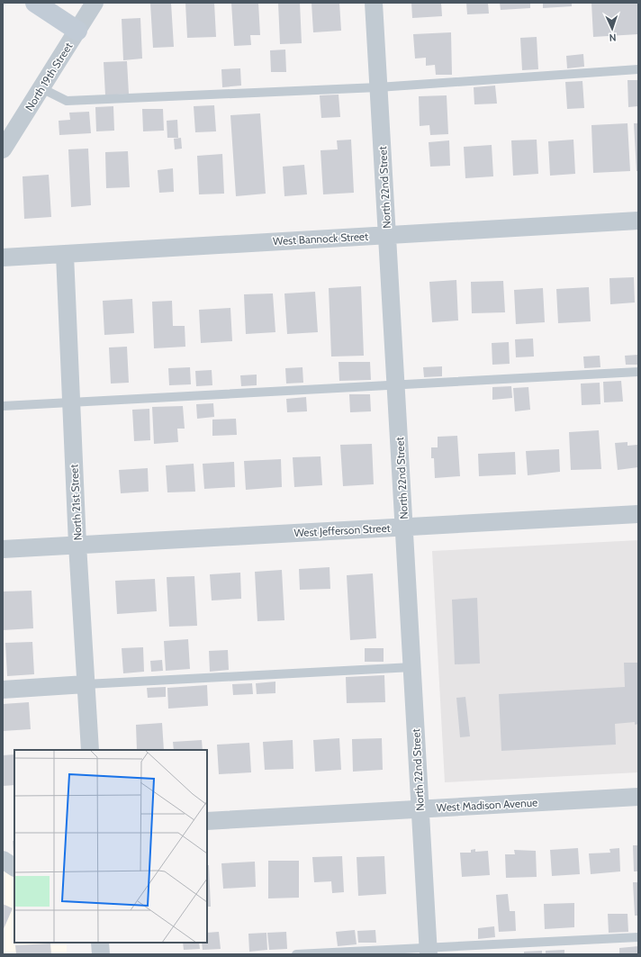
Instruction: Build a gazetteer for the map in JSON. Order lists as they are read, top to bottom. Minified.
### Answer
{"streets":{"street":["North 19th Street","North 22nd Street","West Bannock Street","North 21st Street","West Jefferson Street","West Madison Avenue"]},"crossings":[["North 22nd Street","West Bannock Street"],["North 22nd Street","West Jefferson Street"],["North 22nd Street","West Madison Avenue"],["West Bannock Street","North 21st Street"],["North 21st Street","West Jefferson Street"]],"north":"bottom"}
